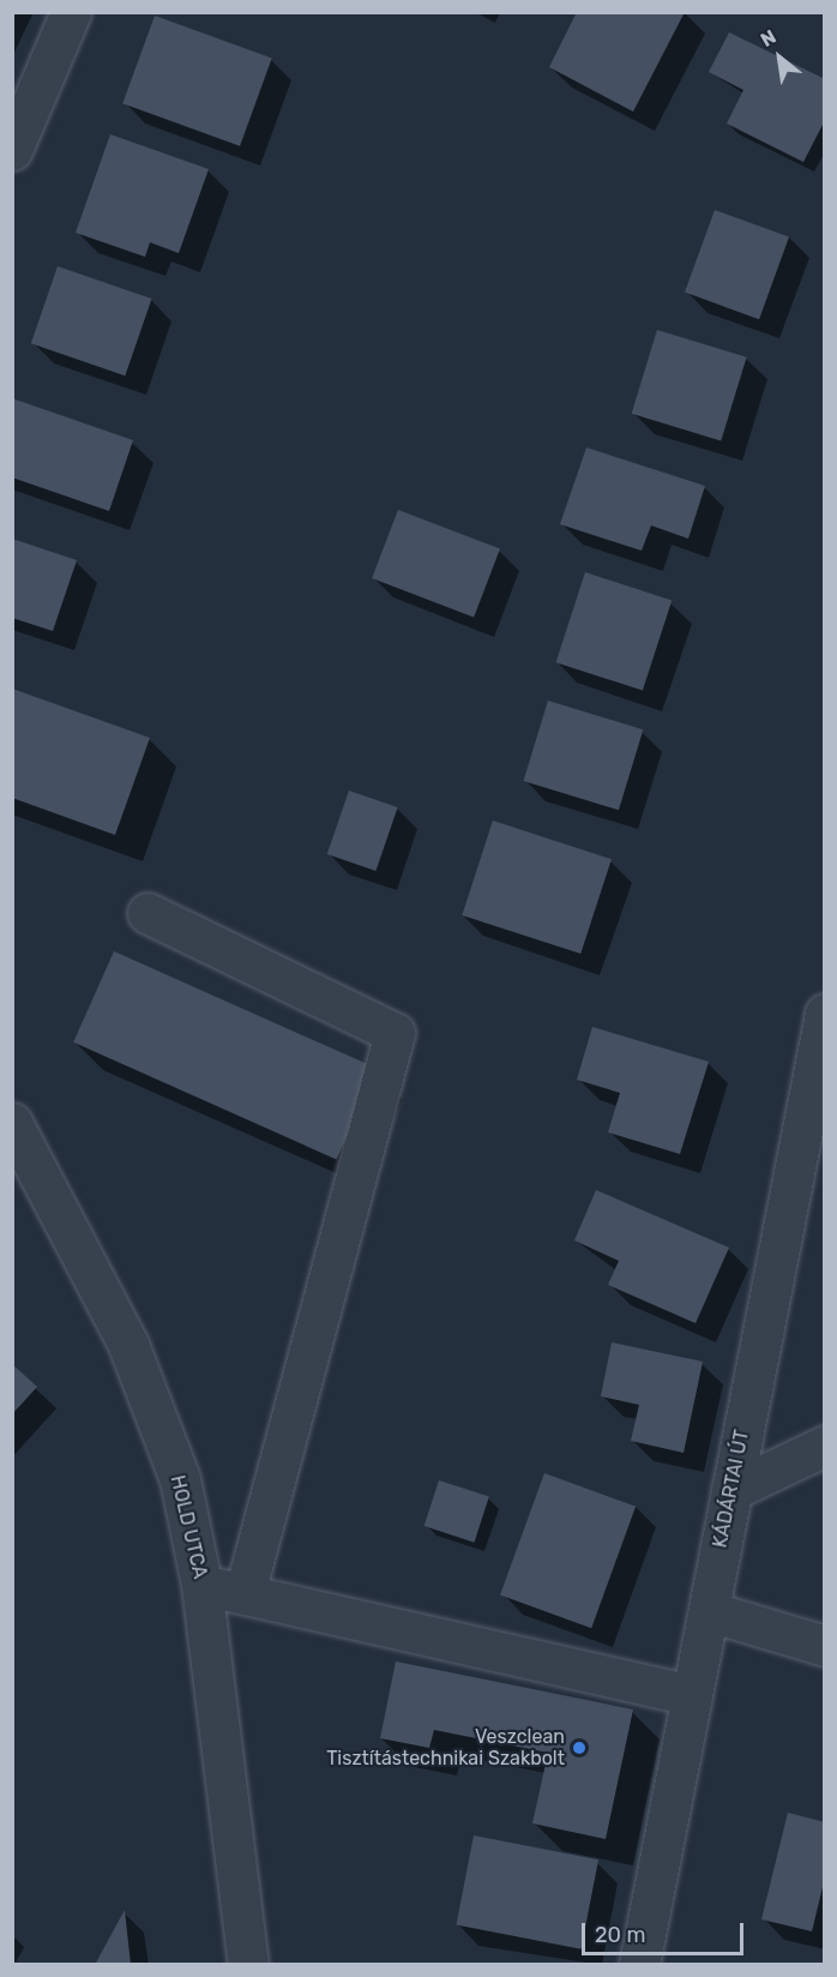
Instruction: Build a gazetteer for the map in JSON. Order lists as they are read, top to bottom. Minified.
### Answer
{"streets":{"street":["KÁDÁRTAI ÚT","HOLD UTCA"]},"places":["Veszclean Tisztítástechnikai Szakbolt"],"scale_bar":"20 m","north":"top left"}
